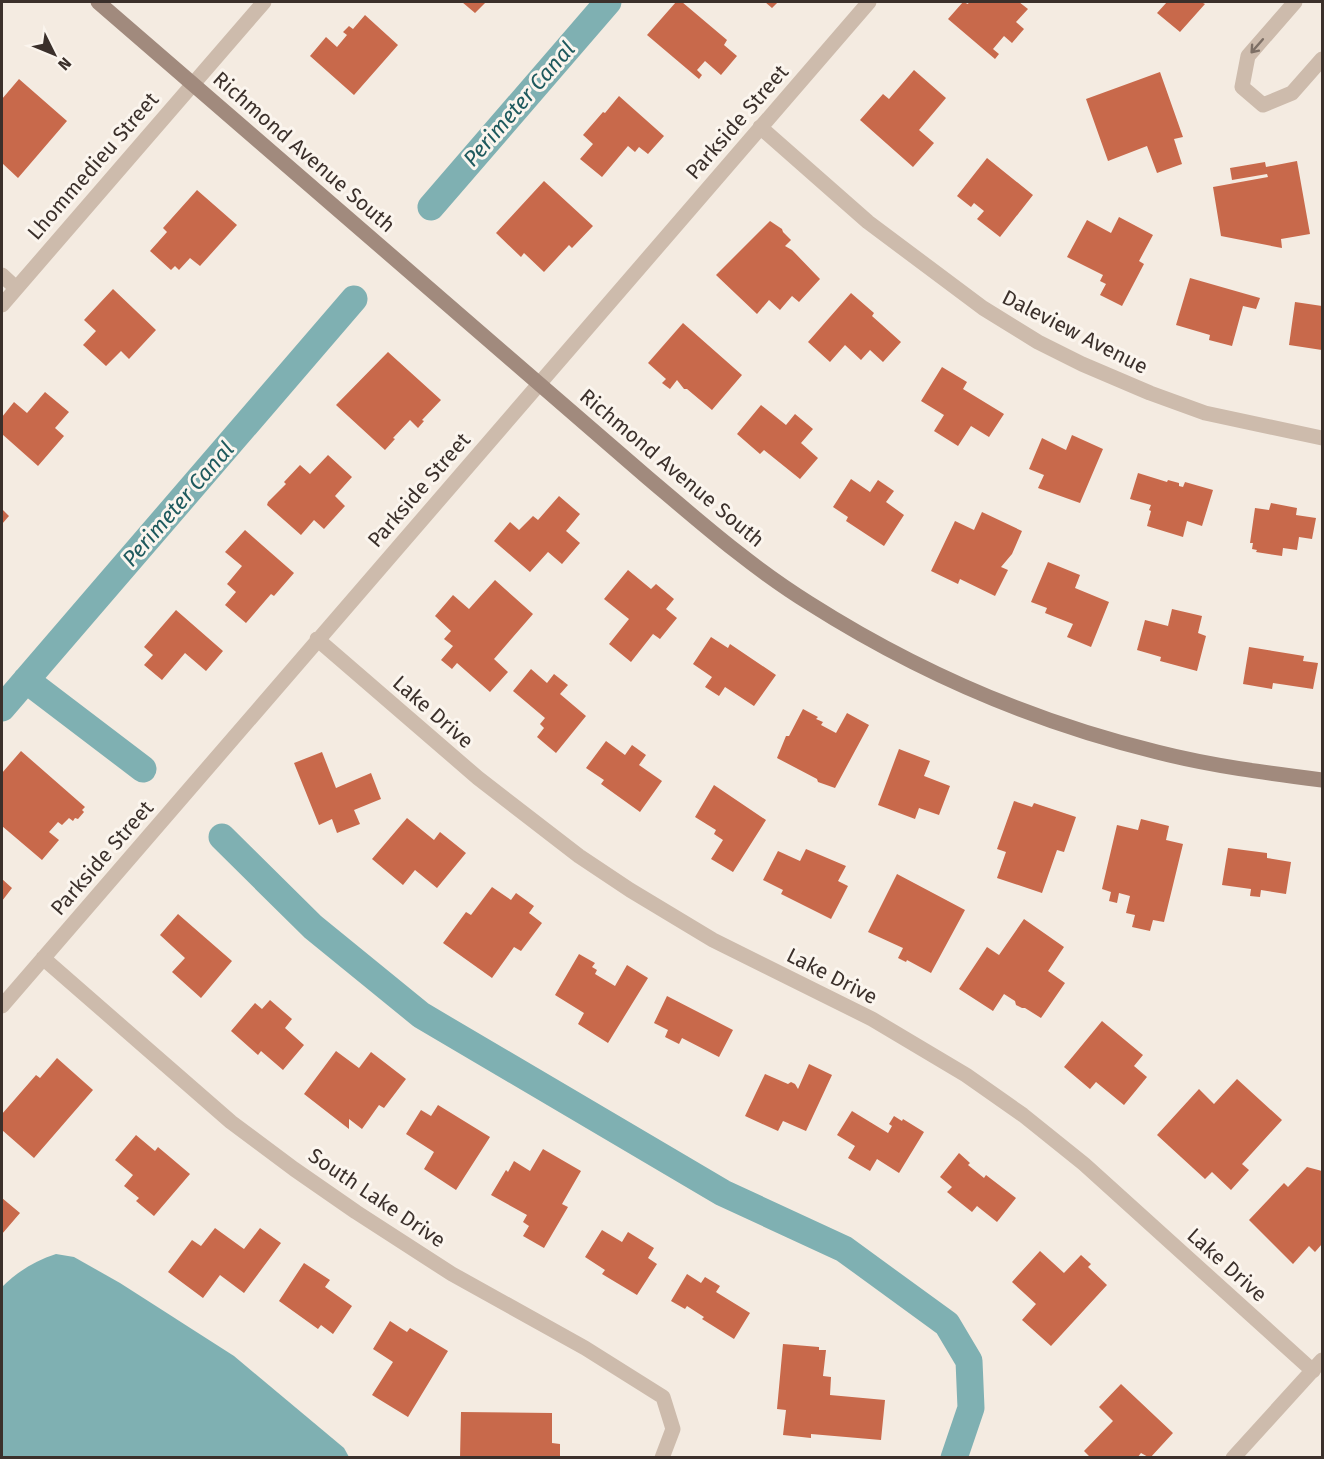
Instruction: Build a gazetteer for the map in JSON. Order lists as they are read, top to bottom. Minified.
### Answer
{"streets":{"street":["Parkside Street","Richmond Avenue South","Lhommedieu Street","Daleview Avenue","Lake Drive","South Lake Drive"]},"crossings":[["Parkside Street","Richmond Avenue South"],["Parkside Street","Daleview Avenue"],["Parkside Street","Lake Drive"],["Parkside Street","South Lake Drive"],["Richmond Avenue South","Lhommedieu Street"]],"water":["Perimeter Canal"],"north":"bottom right"}
